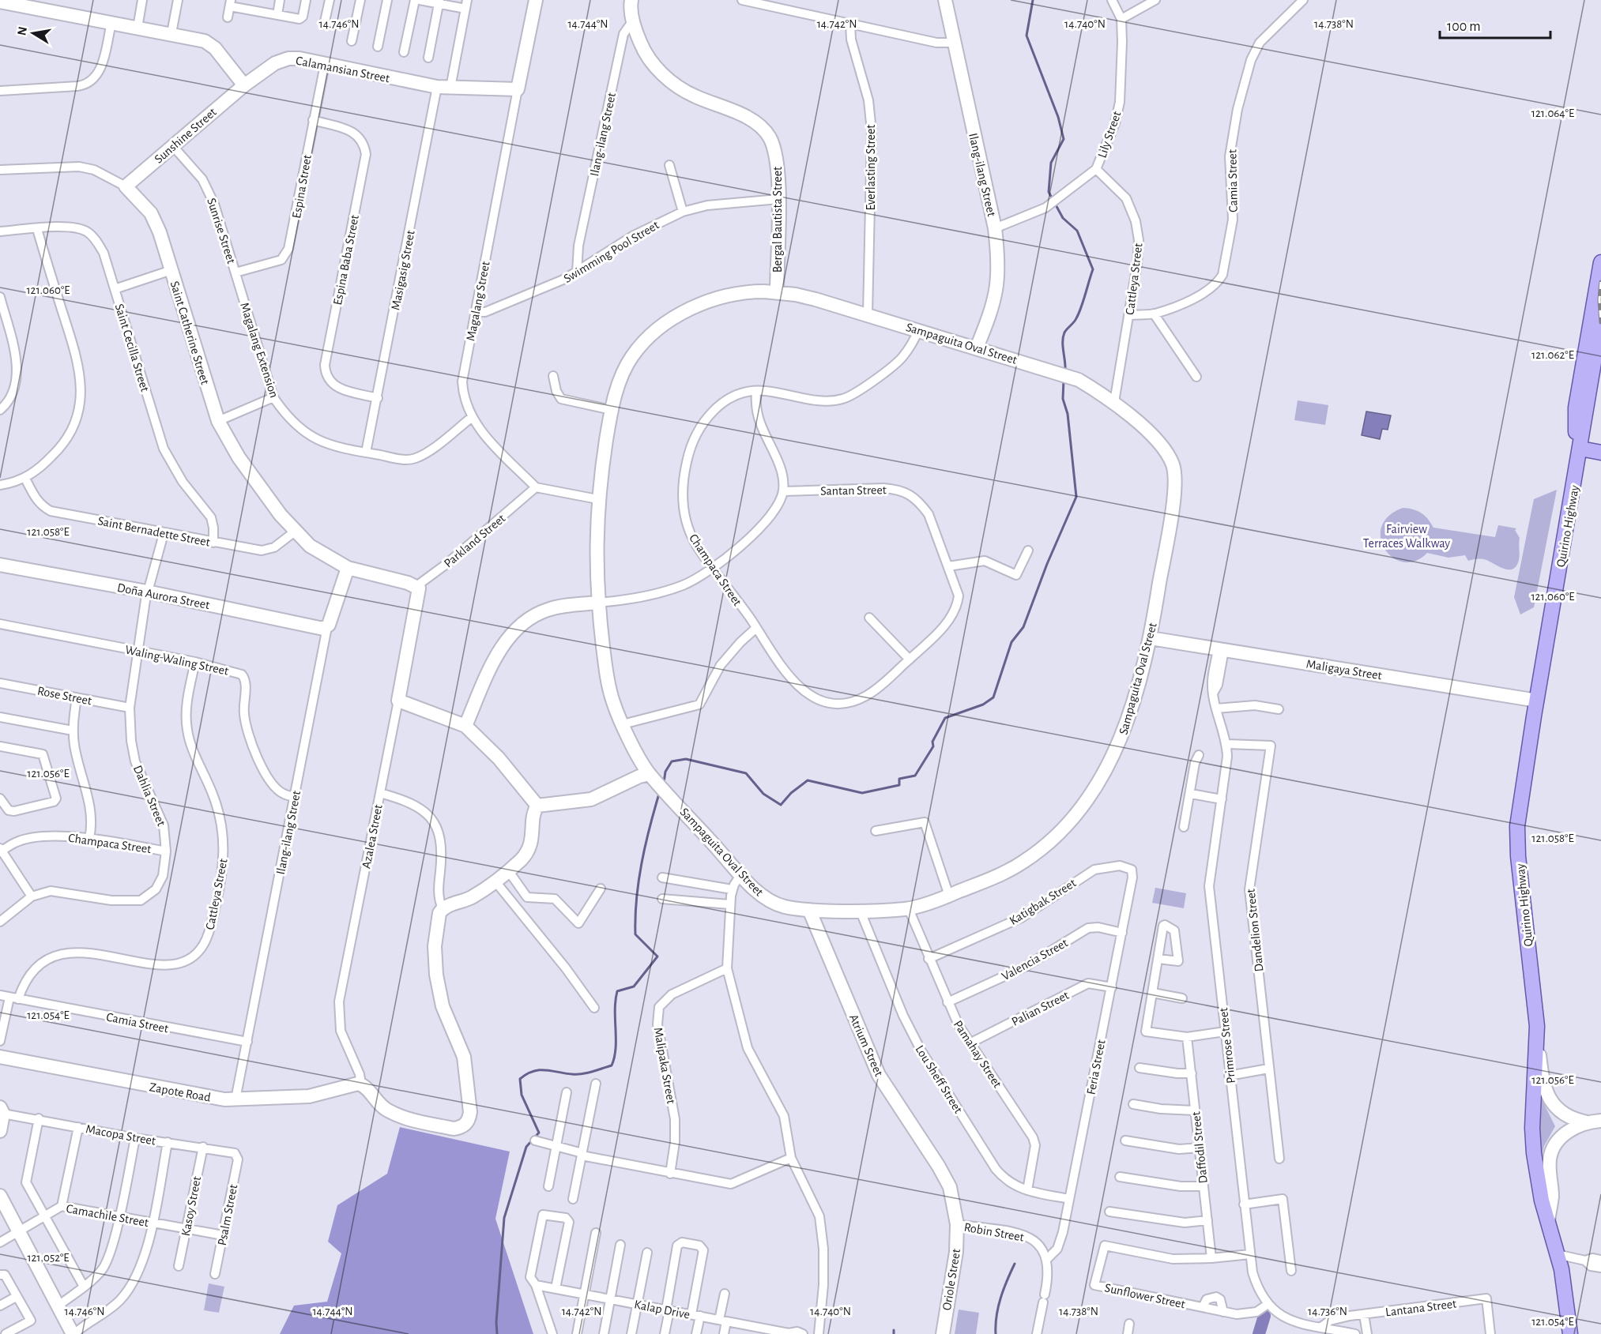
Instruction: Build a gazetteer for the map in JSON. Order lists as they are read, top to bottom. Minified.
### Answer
{"streets":{"main road":["Quirino Highway"],"street":["Calamansian Street","Ilang-ilang Street","Lily Street","Sunshine Street","Everlasting Street","Camia Street","Espina Street","Bergal Bautista Street","Sunrise Street","Swimming Pool Street","Espina Baba Street","Masigasig Street","Cattleya Street","Magalang Street","Saint Catherine Street","Sampaguita Oval Street","Saint Cecilla Street","Magalang Extension","Santan Street","Saint Bernadette Street","Parkland Street","Champaca Street","Doña Aurora Street","Waling-Waling Street","Maligaya Street","Rose Street","Dahlia Street","Azalea Street","Katigbak Street","Dandelion Street","Valencia Street","Palian Street","Atrium Street","Primrose Street","Pamahay Street","Malipaka Street","Feria Street","Lou Sheff Street","Zapote Road","Macopa Street","Daffodil Street","Kasoy Street","Camachile Street","Psalm Street","Robin Street","Oriole Street","Sunflower Street","Lantana Street","Kalap Drive"]},"crossings":[["Calamansian Street","Sunshine Street"],["Calamansian Street","Espina Street"],["Calamansian Street","Masigasig Street"],["Calamansian Street","Magalang Street"],["Ilang-ilang Street","Lily Street"],["Ilang-ilang Street","Camia Street"],["Ilang-ilang Street","Bergal Bautista Street"],["Ilang-ilang Street","Swimming Pool Street"],["Ilang-ilang Street","Saint Catherine Street"],["Ilang-ilang Street","Sampaguita Oval Street"],["Ilang-ilang Street","Doña Aurora Street"],["Ilang-ilang Street","Waling-Waling Street"],["Ilang-ilang Street","Zapote Road"],["Lily Street","Cattleya Street"],["Sunshine Street","Sunrise Street"],["Sunshine Street","Saint Catherine Street"],["Everlasting Street","Sampaguita Oval Street"],["Camia Street","Cattleya Street"],["Espina Street","Sunrise Street"],["Espina Street","Espina Baba Street"],["Espina Street","Magalang Extension"],["Bergal Bautista Street","Swimming Pool Street"],["Bergal Bautista Street","Sampaguita Oval Street"],["Sunrise Street","Magalang Extension"],["Swimming Pool Street","Magalang Street"],["Espina Baba Street","Masigasig Street"],["Masigasig Street","Magalang Extension"],["Cattleya Street","Sampaguita Oval Street"],["Cattleya Street","Waling-Waling Street"],["Magalang Street","Magalang Extension"],["Magalang Street","Parkland Street"],["Saint Catherine Street","Saint Bernadette Street"],["Sampaguita Oval Street","Champaca Street"],["Sampaguita Oval Street","Maligaya Street"],["Sampaguita Oval Street","Atrium Street"],["Sampaguita Oval Street","Pamahay Street"],["Sampaguita Oval Street","Lou Sheff Street"],["Saint Cecilla Street","Saint Bernadette Street"],["Santan Street","Champaca Street"],["Quirino Highway","Maligaya Street"],["Saint Bernadette Street","Dahlia Street"],["Parkland Street","Azalea Street"],["Champaca Street","Dahlia Street"],["Doña Aurora Street","Dahlia Street"],["Waling-Waling Street","Dahlia Street"],["Maligaya Street","Primrose Street"],["Rose Street","Dahlia Street"],["Azalea Street","Zapote Road"],["Katigbak Street","Pamahay Street"],["Katigbak Street","Feria Street"],["Dandelion Street","Primrose Street"],["Valencia Street","Pamahay Street"],["Valencia Street","Feria Street"],["Palian Street","Pamahay Street"],["Palian Street","Feria Street"],["Atrium Street","Robin Street"],["Atrium Street","Oriole Street"],["Primrose Street","Sunflower Street"],["Primrose Street","Lantana Street"],["Pamahay Street","Lou Sheff Street"],["Feria Street","Lou Sheff Street"],["Feria Street","Robin Street"],["Macopa Street","Kasoy Street"],["Macopa Street","Psalm Street"],["Daffodil Street","Sunflower Street"],["Kasoy Street","Camachile Street"],["Camachile Street","Psalm Street"],["Robin Street","Oriole Street"]],"parks":["Fairview Terraces Walkway"],"scale_bar":"100 m","north":"left","coordinates":["14.746°N","14.744°N","14.742°N","14.740°N","14.738°N","121.064°E","121.060°E","121.062°E","121.058°E","121.056°E","121.054°E","121.052°E","14.736°N"]}
